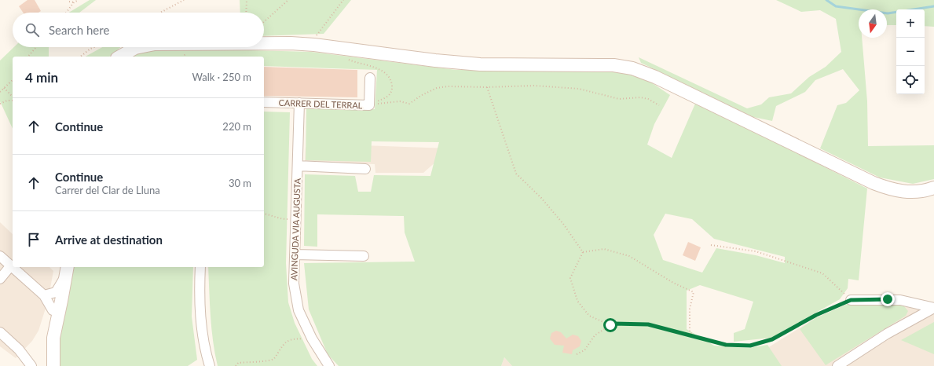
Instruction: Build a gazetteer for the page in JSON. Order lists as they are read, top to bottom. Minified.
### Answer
{"streets":{"street":["CARRER DEL TERRAL","AVINGUDA VIA AUGUSTA"]},"crossings":[["CARRER DEL TERRAL","AVINGUDA VIA AUGUSTA"]],"north":"bottom","page":{"map_buttons":["+","−"],"search":"Search here","heading":["4 min","Walk · 250 m"],"list":[["Continue","220 m"],["Continue","Carrer del Clar de Lluna","30 m"],"Arrive at destination"]}}
